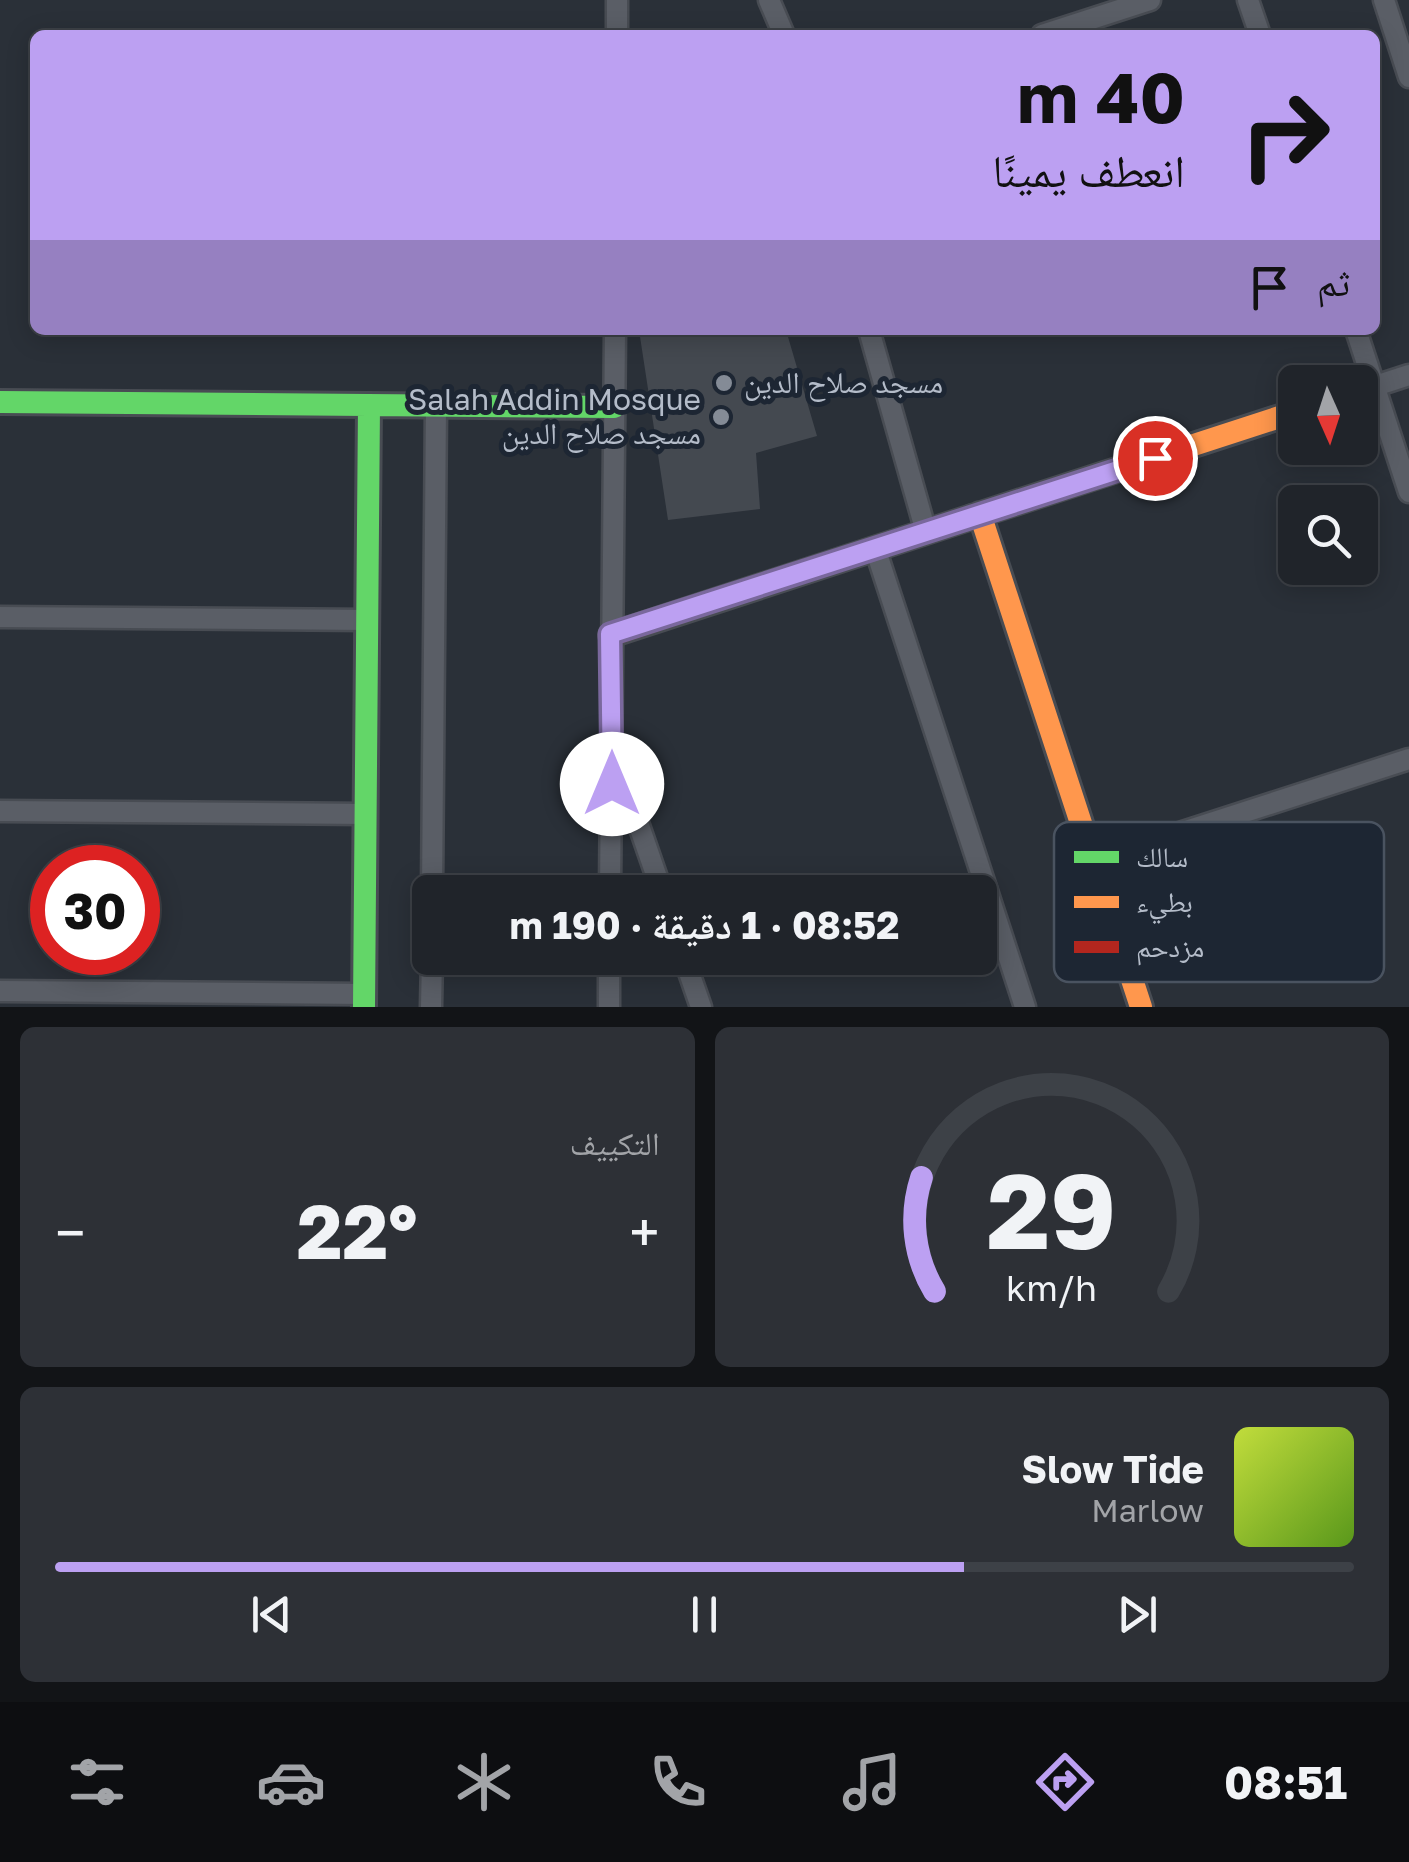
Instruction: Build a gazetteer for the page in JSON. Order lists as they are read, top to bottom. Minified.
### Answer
{"places":["مسجد صلاح الدين","Salah Addin Mosque مسجد صلاح الدين"],"legend":["سالك","بطيء","مزدحم"],"north":"bottom","page":{"turn":["40 m","انعطف يمينًا"],"then":"ثم","limit":"30","trip":"08:52 · 1 دقيقة · 190 m","tile":"التكييف","heat":["−","22°","+"],"song":["Slow Tide","Marlow"],"tabs":"08:51","gauge":["29","km/h"]}}
